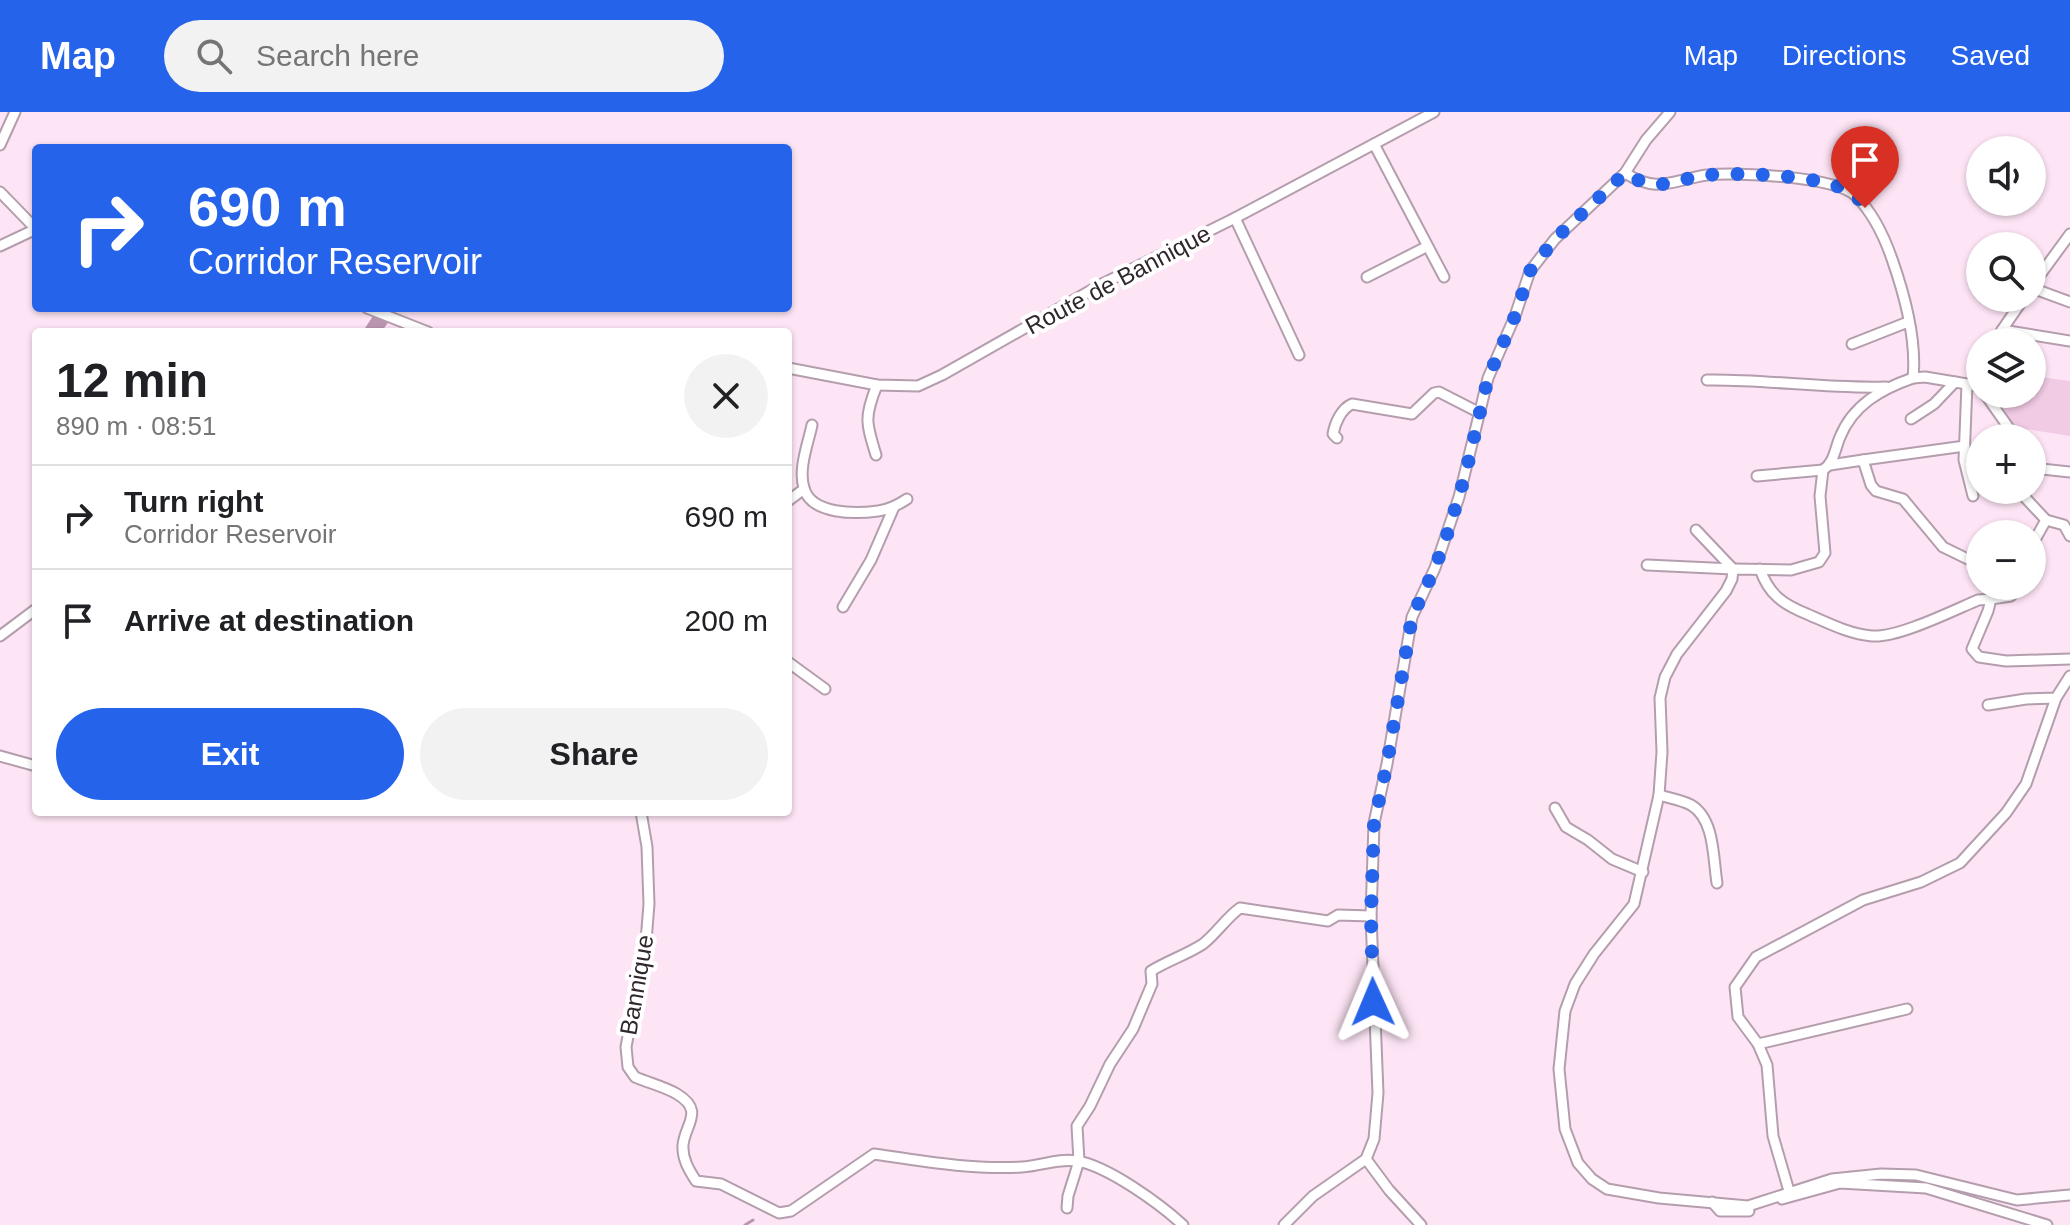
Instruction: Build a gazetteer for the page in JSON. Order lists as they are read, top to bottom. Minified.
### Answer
{"streets":{"street":["Route de Bannique","Bannique"]},"page":{"header":"Map","search":"Search here","nav":["Map","Directions","Saved"],"map_buttons":["+","−"],"turn":["690 m","Corridor Reservoir"],"heading":["12 min","890 m · 08:51"],"list":[{"name":"Turn right","note":"Corridor Reservoir","value":"690 m"},{"name":"Arrive at destination","value":"200 m"}],"buttons":["Exit","Share"]}}
